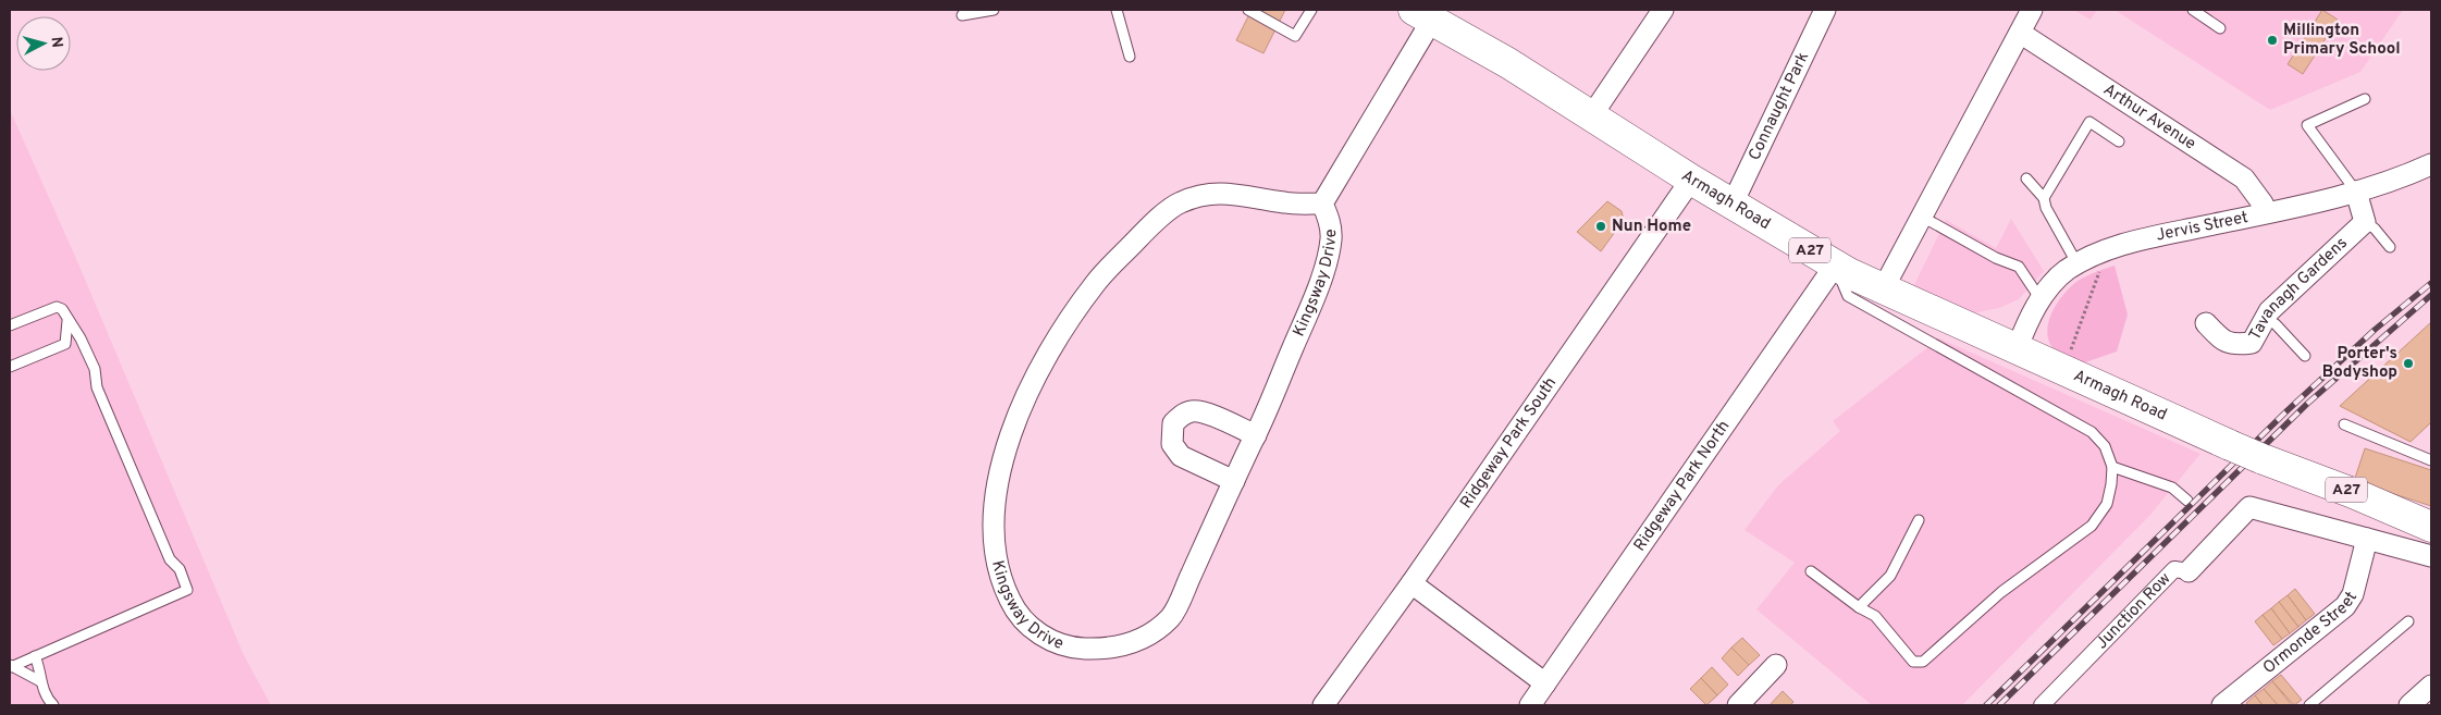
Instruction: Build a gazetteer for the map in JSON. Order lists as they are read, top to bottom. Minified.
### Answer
{"streets":{"main road":["Armagh Road","A27"],"street":["Connaught Park","Arthur Avenue","Jervis Street","Kingsway Drive","Tavanagh Gardens","Ridgeway Park South","Ridgeway Park North","Junction Row","Ormonde Street"]},"crossings":[["Connaught Park","Armagh Road"],["Arthur Avenue","Jervis Street"],["Armagh Road","Jervis Street"],["Armagh Road","Kingsway Drive"],["Armagh Road","Ridgeway Park South"],["Armagh Road","Ridgeway Park North"],["Junction Row","Ormonde Street"]],"places":["Millington Primary School","Nun Home","Porter's Bodyshop"],"north":"right"}
